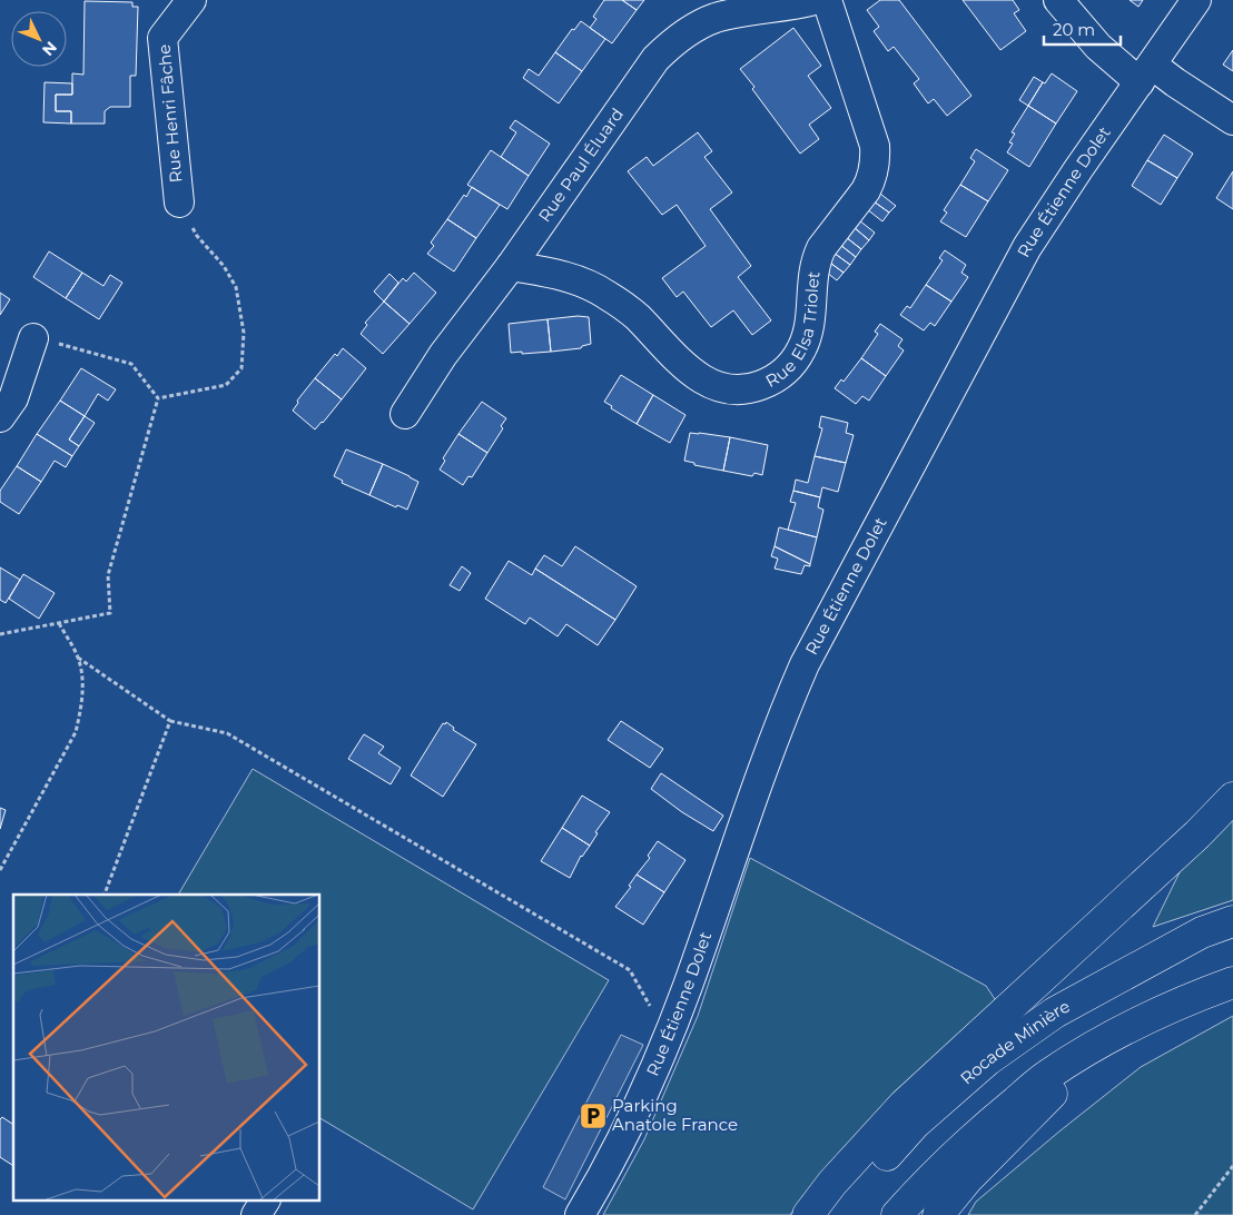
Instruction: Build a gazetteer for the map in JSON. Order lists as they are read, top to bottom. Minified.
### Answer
{"streets":{"highway":["Rocade Minière"],"street":["Rue Henri Fâche","Rue Paul Éluard","Rue Étienne Dolet","Rue Elsa Triolet"]},"crossings":[["Rue Paul Éluard","Rue Elsa Triolet"]],"places":{"parking":["Parking Anatole France"]},"scale_bar":"20 m","north":"bottom right"}
